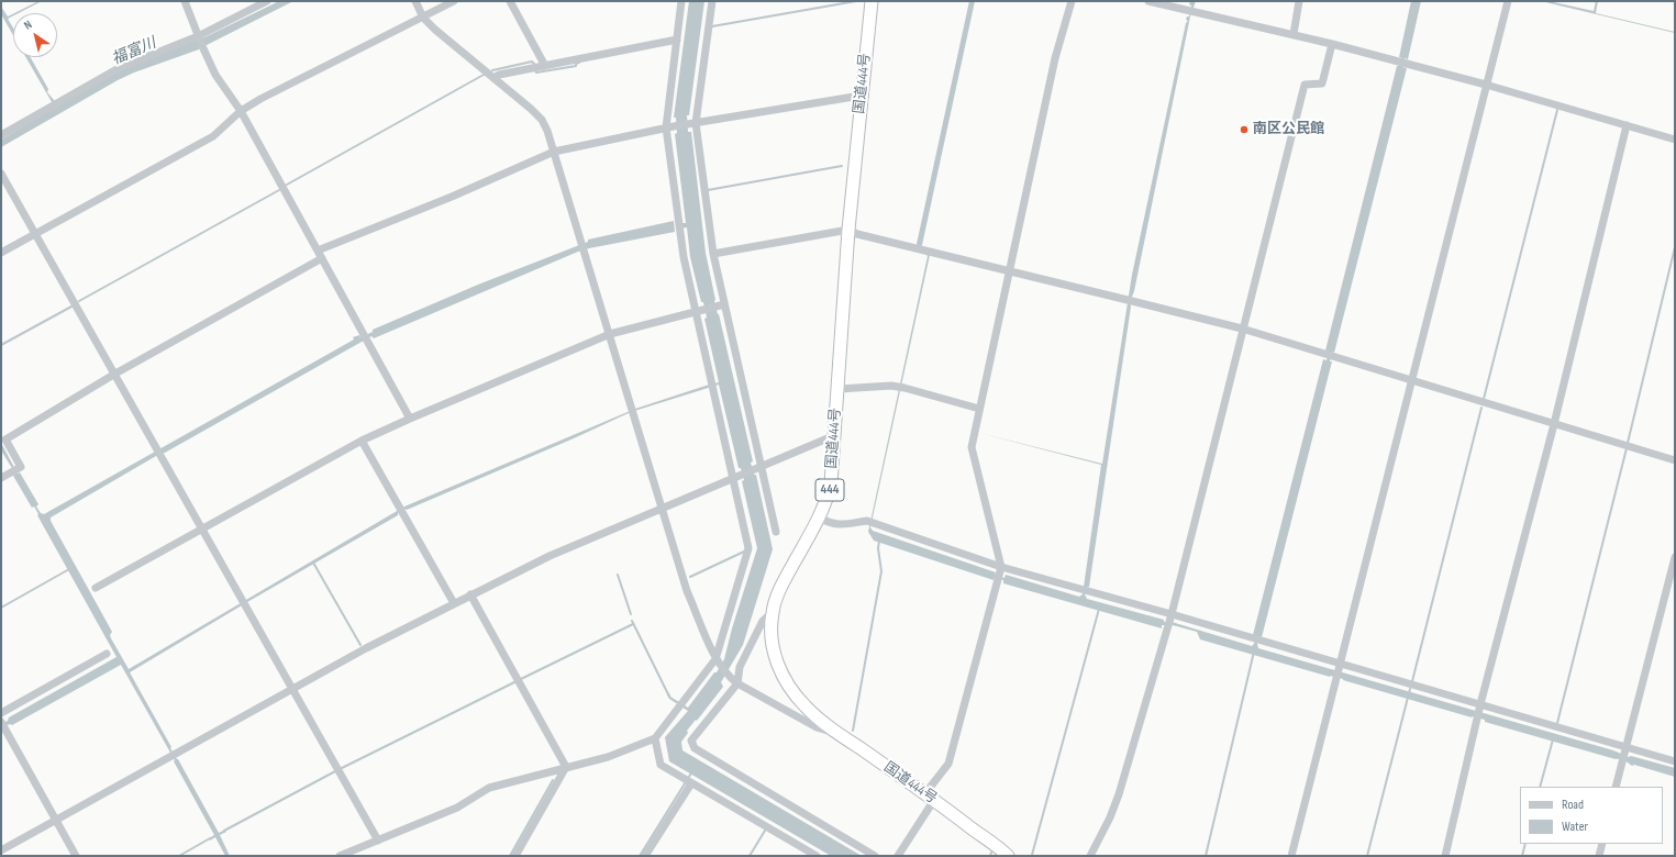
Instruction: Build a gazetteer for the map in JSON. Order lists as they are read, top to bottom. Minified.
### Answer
{"streets":{"highway":["国道444号","444"]},"water":["福富川"],"places":["南区公民館"],"legend":["Road","Water"],"north":"top left"}
